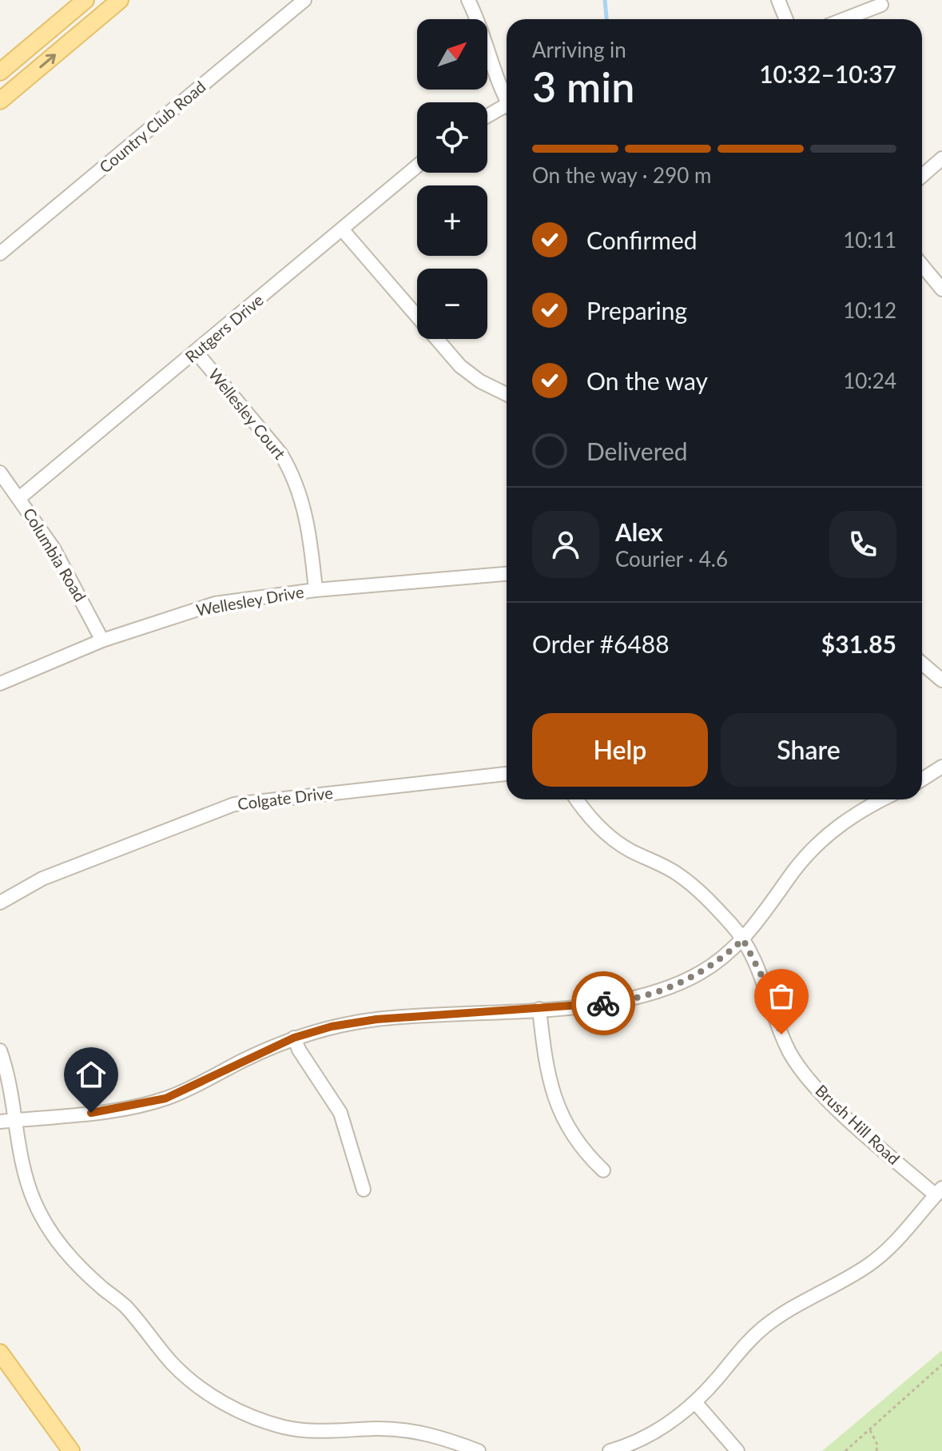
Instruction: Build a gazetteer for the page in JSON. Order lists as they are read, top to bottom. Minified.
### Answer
{"streets":{"street":["Country Club Road","Rutgers Drive","Wellesley Court","Columbia Road","Wellesley Drive","Colgate Drive","Brush Hill Road"]},"crossings":[["Rutgers Drive","Wellesley Court"],["Rutgers Drive","Columbia Road"],["Wellesley Court","Wellesley Drive"],["Columbia Road","Wellesley Drive"]],"north":"top right","page":{"map_buttons":["+","−"],"heading":["3 min","Arriving in","10:32–10:37"],"panel":["Alex","Courier · 4.6","Order #6488","$31.85"],"bar":"On the way · 290 m","list":[["Confirmed","10:11"],["Preparing","10:12"],["On the way","10:24"],"Delivered"],"buttons":["Help","Share"]}}
